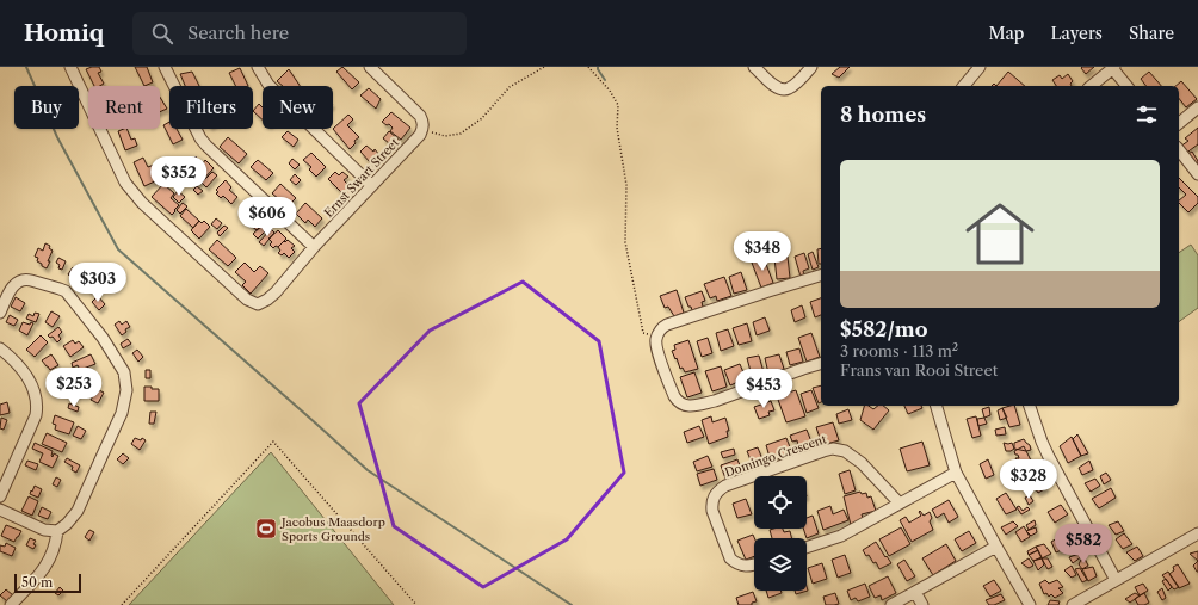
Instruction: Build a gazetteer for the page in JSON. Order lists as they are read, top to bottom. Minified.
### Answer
{"streets":{"street":["Ernst Swart Street","Domingo Crescent"]},"places":{"sports":["Jacobus Maasdorp Sports Grounds"]},"scale_bar":"50 m","page":{"header":"Homiq","search":"Search here","nav":["Map","Layers","Share"],"chip":["Buy","Rent","Filters","New"],"heading":"8 homes","list":[{"name":"$582/mo","note":"3 rooms · 113 m² · Frans van Rooi Street"}],"price":["$352","$606","$348","$303","$253","$453","$328","$582"],"scale":"50 m"}}
